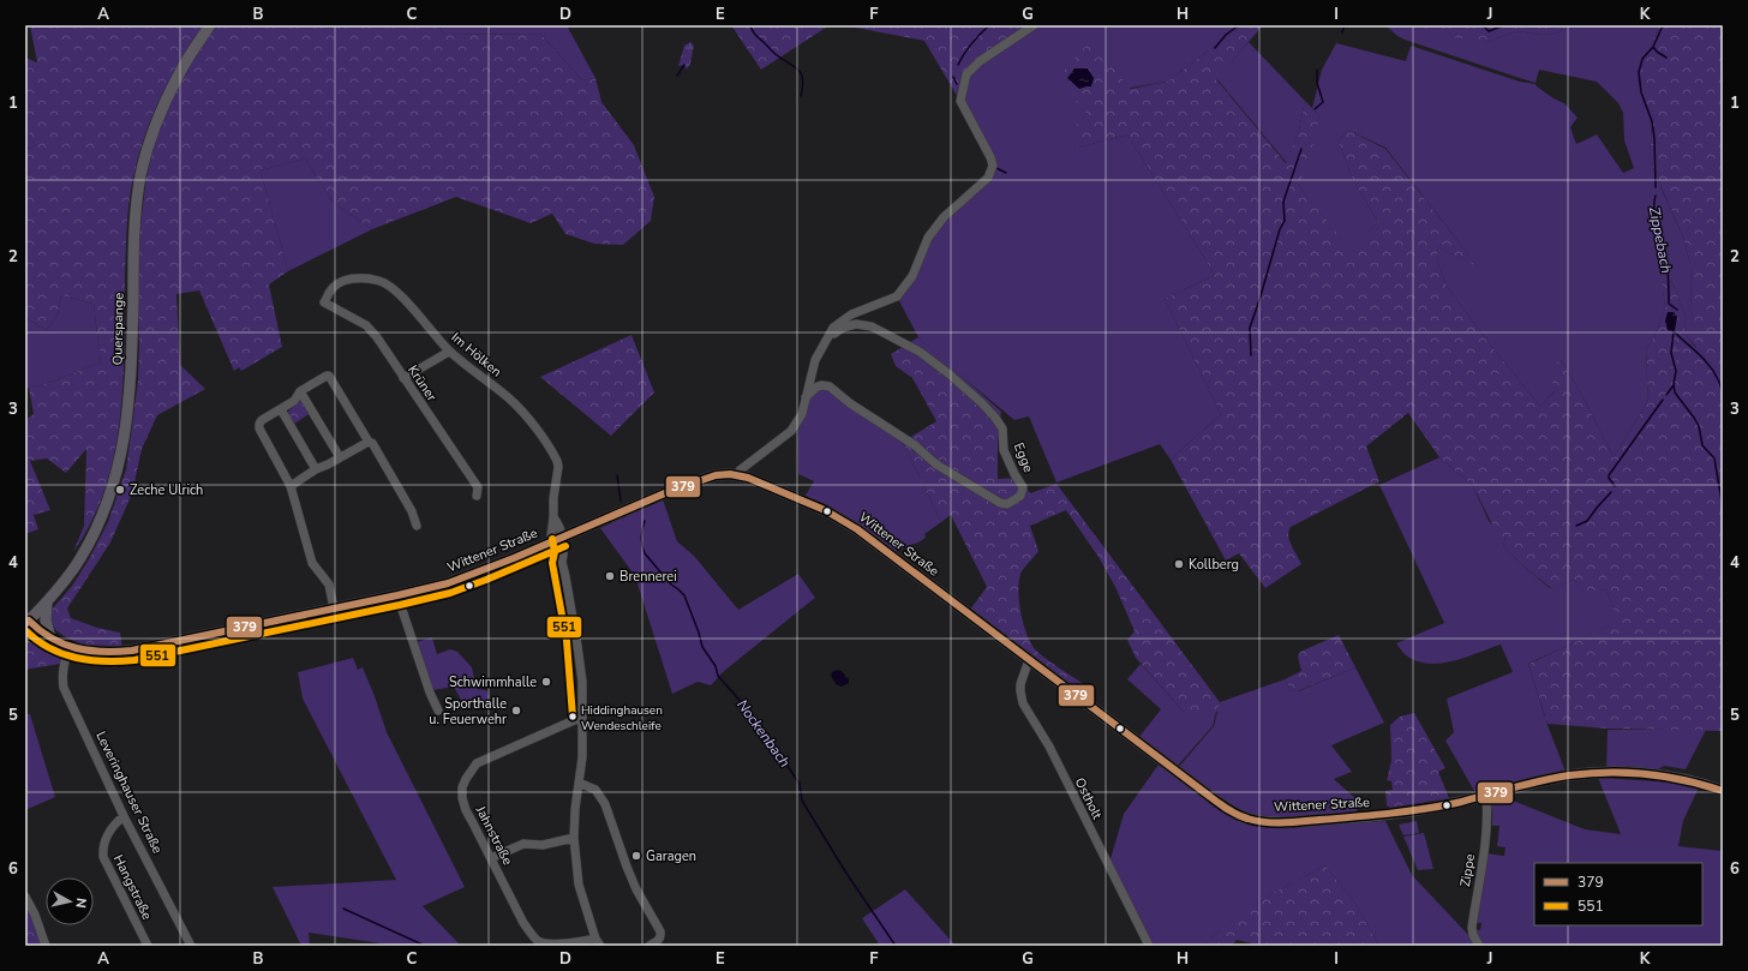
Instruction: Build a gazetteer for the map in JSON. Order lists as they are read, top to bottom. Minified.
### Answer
{"streets":{"main road":["Querspange","Wittener Straße"],"street":["Im Hölken","Krüner","Egge","Leveringhauser Straße","Ostholt","Jahnstraße","Zippe","Hangstraße"]},"crossings":[["Querspange","Wittener Straße"],["Im Hölken","Krüner"],["Im Hölken","Wittener Straße"],["Im Hölken","Jahnstraße"],["Wittener Straße","Leveringhauser Straße"],["Wittener Straße","Ostholt"],["Wittener Straße","Zippe"],["Leveringhauser Straße","Hangstraße"]],"water":["Zippebach","Nockenbach"],"places":["Zeche Ulrich","Kollberg","Brennerei","Schwimmhalle","Sporthalle u. Feuerwehr","Hiddinghausen Wendeschleife","Garagen"],"lines":["transit line 379","transit line 551"],"legend":["379","551"],"north":"right","grid":{"columns":["A","B","C","D","E","F","G","H","I","J","K"],"rows":["1","2","3","4","5","6"]}}
